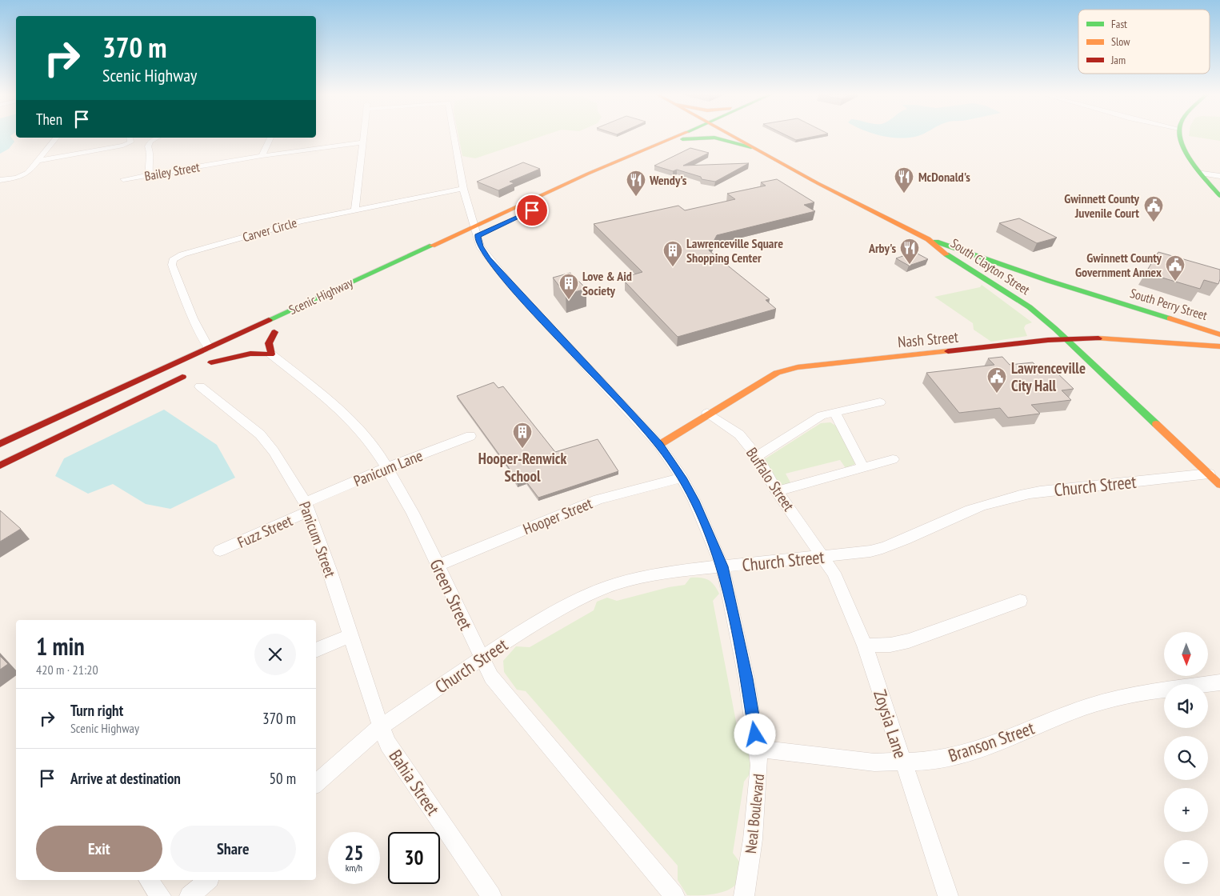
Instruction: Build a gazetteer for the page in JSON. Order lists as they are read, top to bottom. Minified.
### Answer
{"streets":{"main road":["South Clayton Street","Scenic Highway","South Perry Street","Nash Street"],"street":["Bailey Street","Carver Circle","Panicum Lane","Buffalo Street","Church Street","Hooper Street","Fuzz Street","Panicum Street","Green Street","Zoysia Lane","Branson Street","Bahia Street","Neal Boulevard"]},"crossings":[["Bailey Street","Neal Boulevard"],["Carver Circle","Scenic Highway"],["Carver Circle","Neal Boulevard"],["South Clayton Street","South Perry Street"],["South Clayton Street","Nash Street"],["South Clayton Street","Church Street"],["Scenic Highway","Neal Boulevard"],["Nash Street","Buffalo Street"],["Nash Street","Neal Boulevard"],["Panicum Lane","Fuzz Street"],["Panicum Lane","Panicum Street"],["Panicum Lane","Green Street"],["Buffalo Street","Church Street"],["Buffalo Street","Zoysia Lane"],["Church Street","Panicum Street"],["Church Street","Green Street"],["Church Street","Zoysia Lane"],["Church Street","Bahia Street"],["Church Street","Neal Boulevard"],["Hooper Street","Green Street"],["Hooper Street","Neal Boulevard"],["Fuzz Street","Panicum Street"],["Panicum Street","Bahia Street"],["Zoysia Lane","Branson Street"],["Branson Street","Neal Boulevard"]],"places":{"restaurant":["McDonald's","Wendy's","Arby's"],"public building":["Gwinnett County Juvenile Court","Gwinnett County Government Annex","Lawrenceville City Hall"],"building":["Lawrenceville Square Shopping Center","Love & Aid Society","Hooper-Renwick School"]},"legend":["Fast","Slow","Jam"],"north":"bottom","page":{"turn":["370 m","Scenic Highway"],"then":"Then","heading":["1 min","420 m · 21:20"],"map_buttons":["+","−"],"list":[{"name":"Turn right","note":"Scenic Highway","value":"370 m"},{"name":"Arrive at destination","value":"50 m"}],"buttons":["Exit","Share"],"speed":"25 km/h","limit":"30"}}
